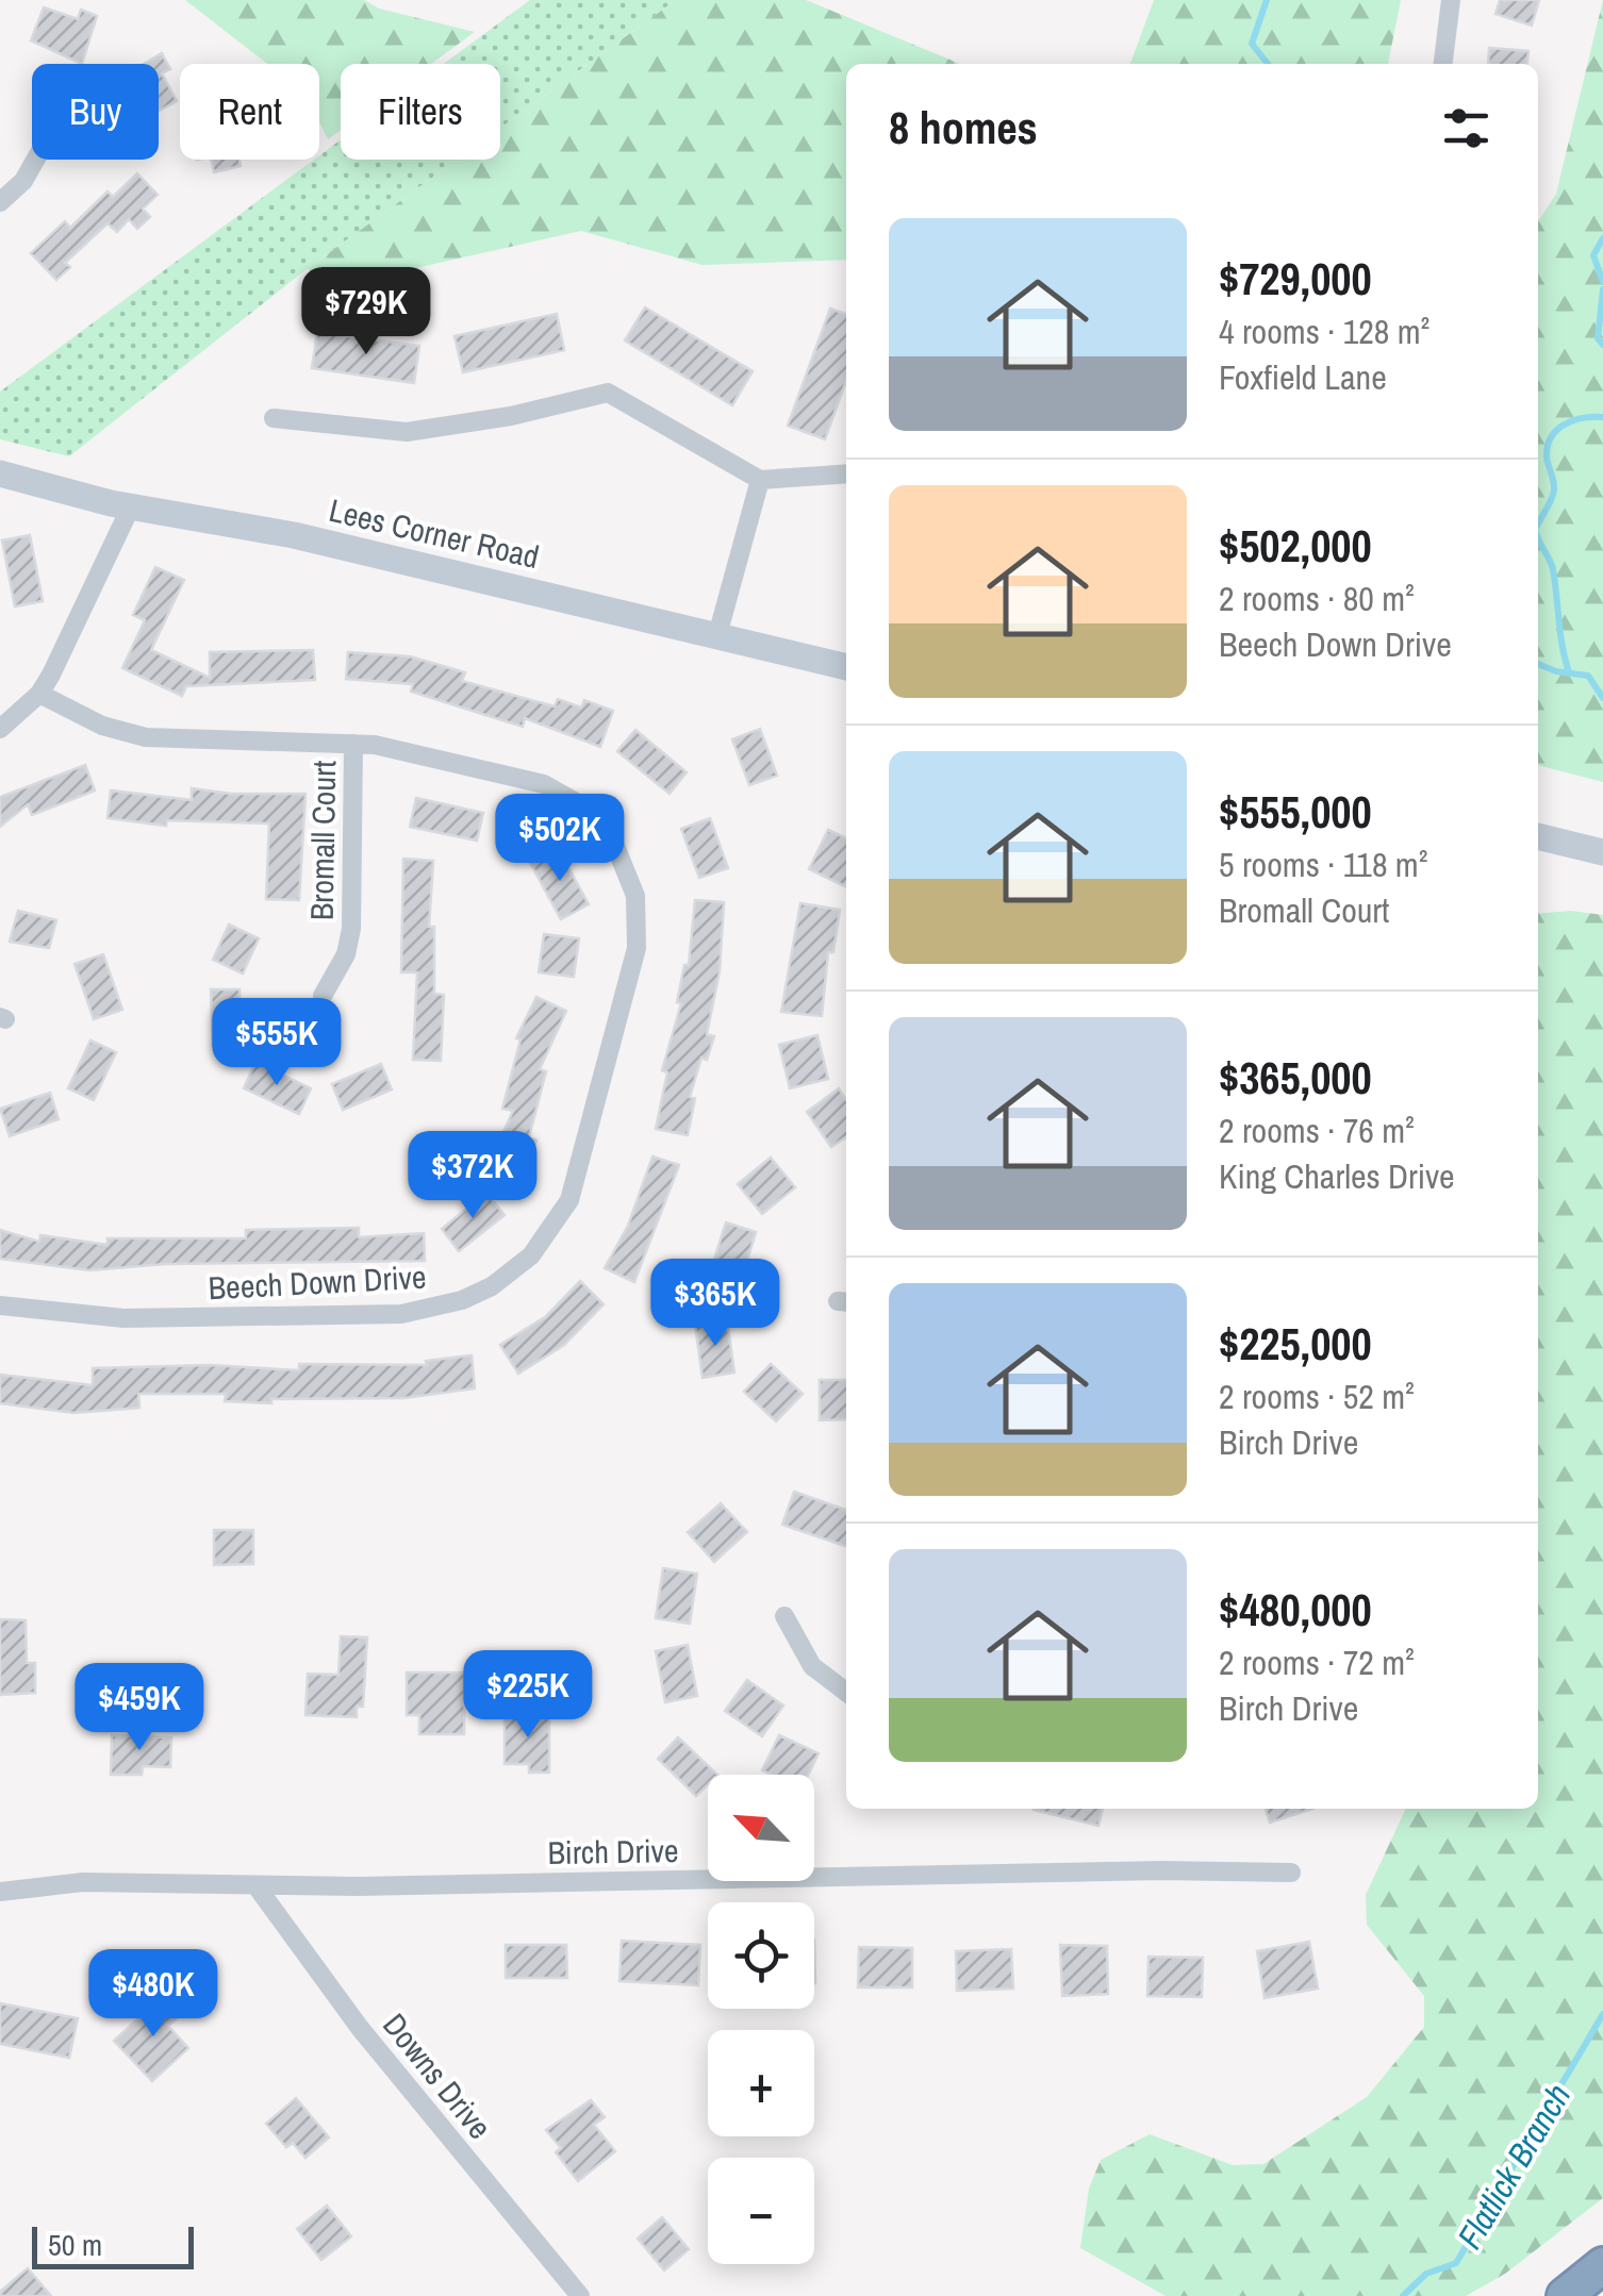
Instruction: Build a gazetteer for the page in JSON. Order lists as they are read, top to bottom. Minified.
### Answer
{"streets":{"street":["Lees Corner Road","Bromall Court","Beech Down Drive","Birch Drive","Downs Drive"]},"crossings":[["Bromall Court","Beech Down Drive"],["Birch Drive","Downs Drive"]],"water":["Flatlick Branch"],"scale_bar":"50 m","north":"top left","page":{"chip":["Buy","Rent","Filters"],"heading":"8 homes","list":[{"name":"$729,000","note":"4 rooms · 128 m² · Foxfield Lane"},{"name":"$502,000","note":"2 rooms · 80 m² · Beech Down Drive"},{"name":"$555,000","note":"5 rooms · 118 m² · Bromall Court"},{"name":"$365,000","note":"2 rooms · 76 m² · King Charles Drive"},{"name":"$225,000","note":"2 rooms · 52 m² · Birch Drive"},{"name":"$480,000","note":"2 rooms · 72 m² · Birch Drive"}],"price":["$729K","$502K","$555K","$372K","$365K","$225K","$459K","$480K"],"map_buttons":["+","−"],"scale":"50 m"}}
